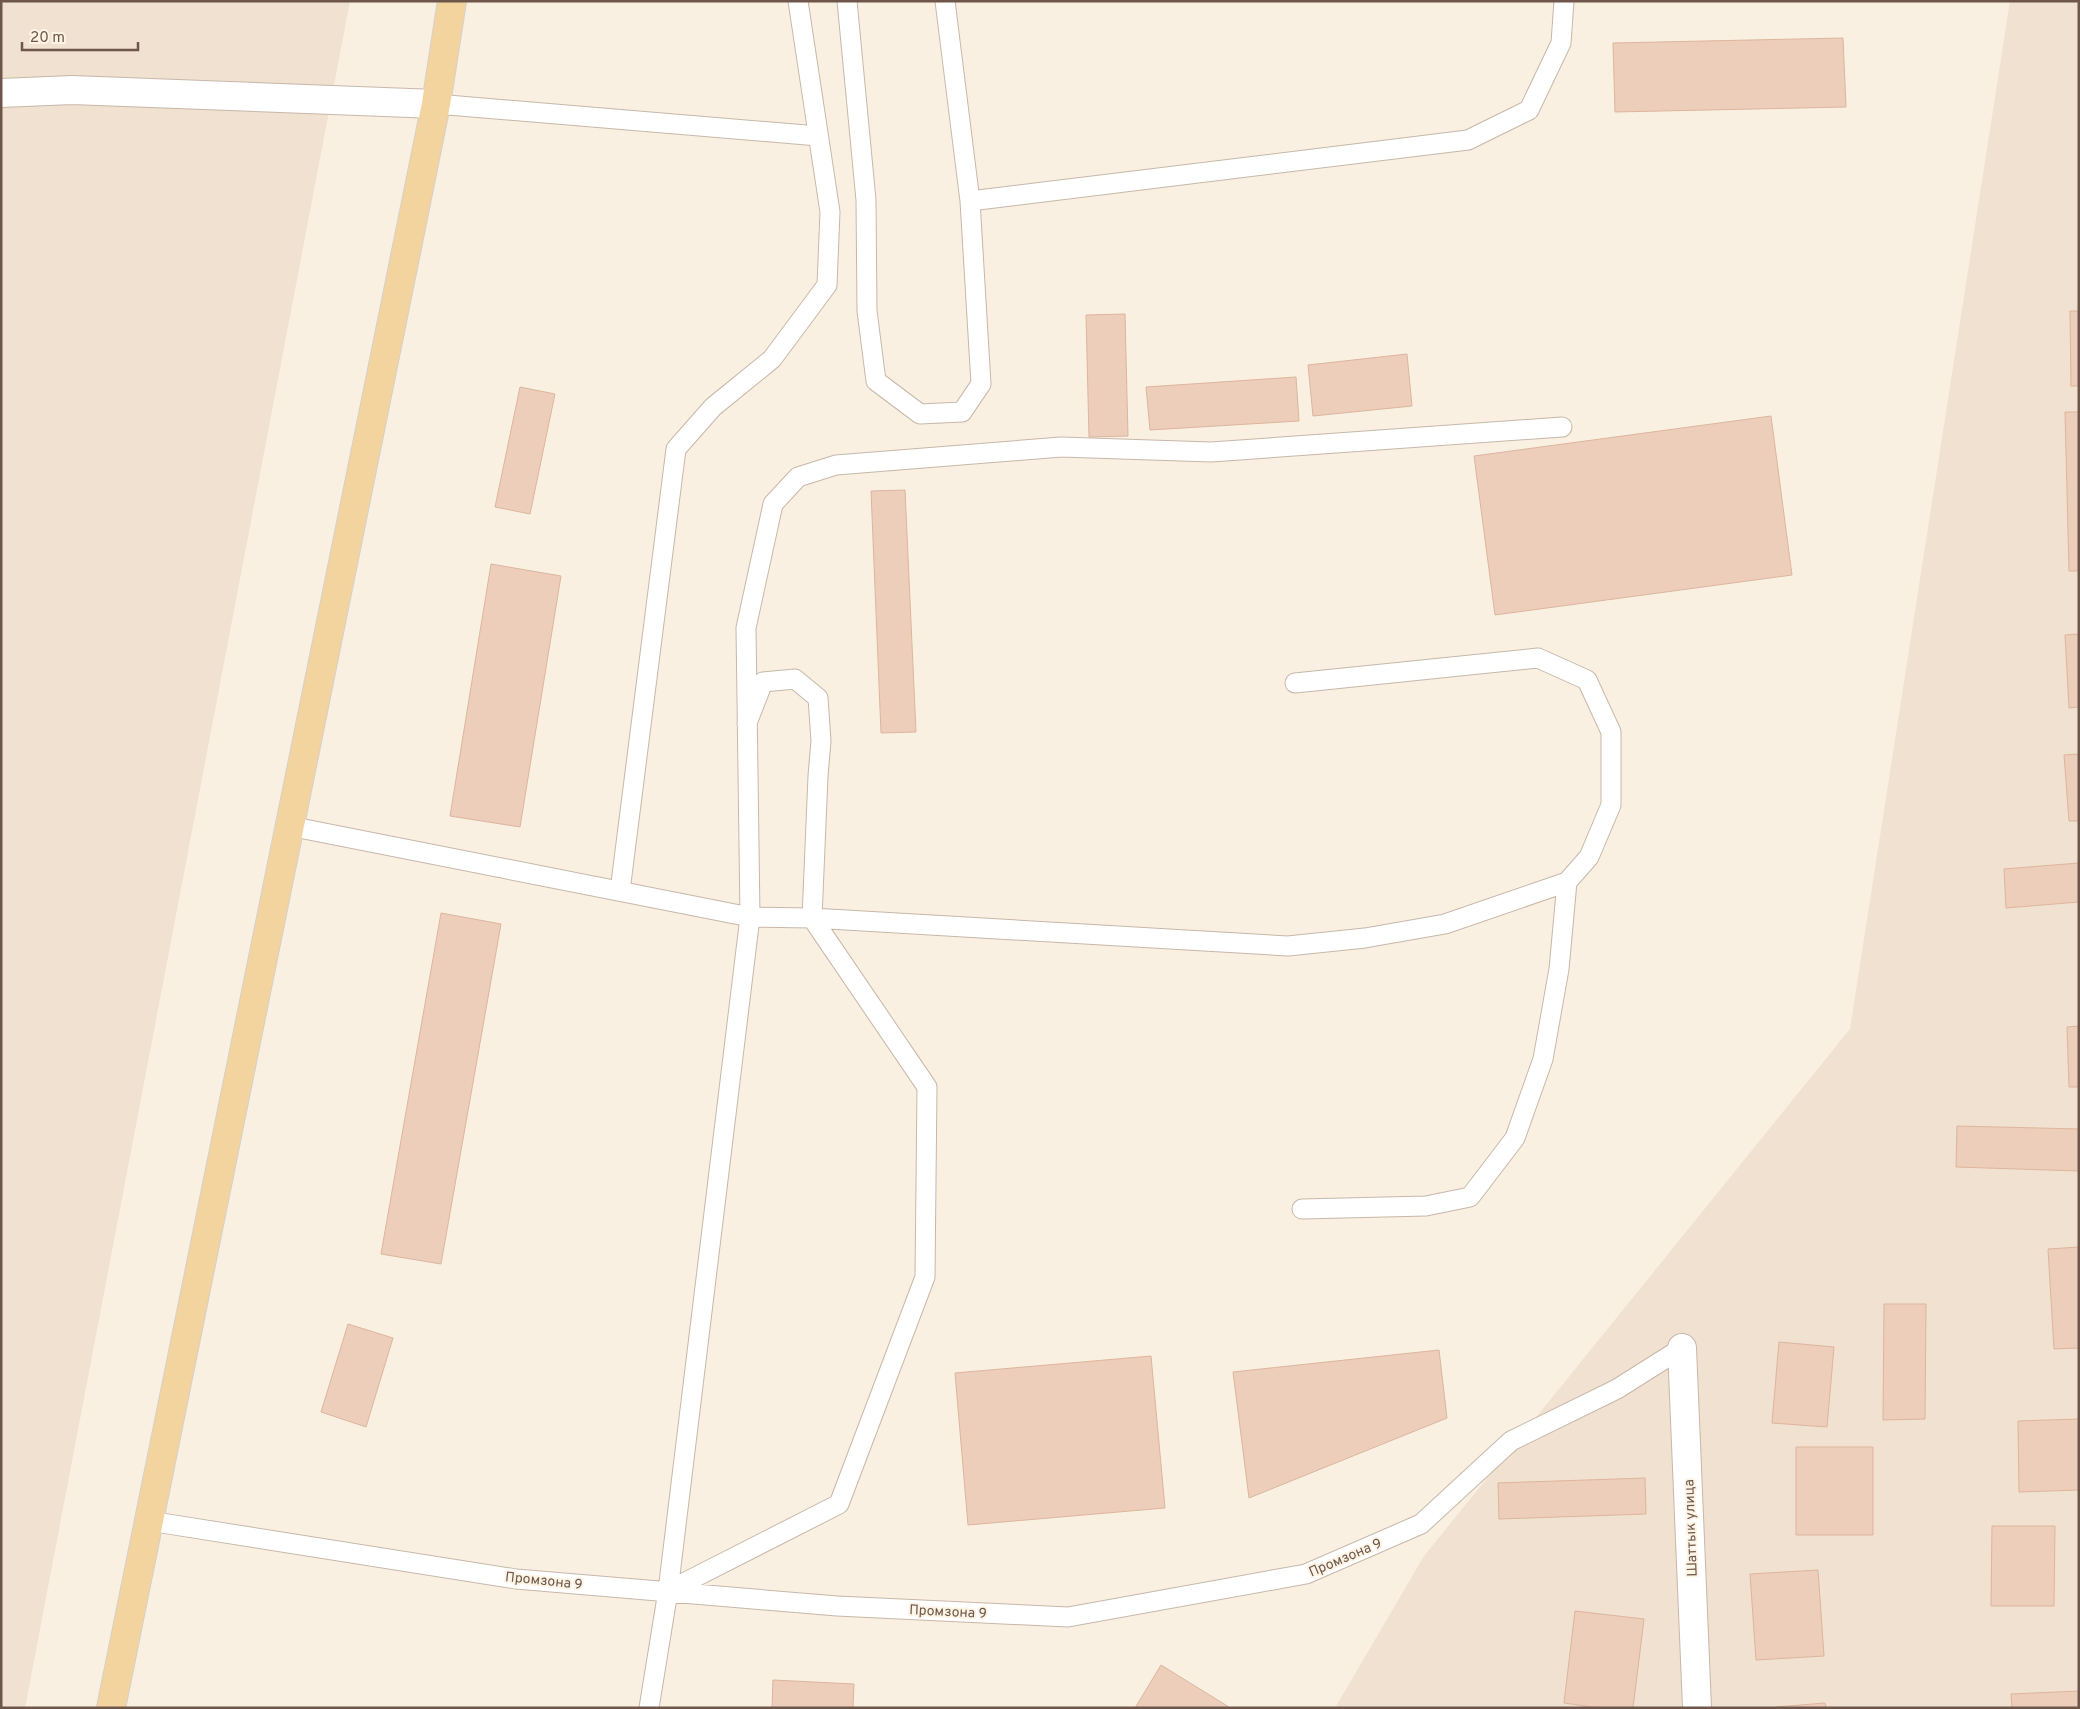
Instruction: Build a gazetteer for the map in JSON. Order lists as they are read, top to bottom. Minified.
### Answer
{"streets":{"street":["Шаттык улица"],"lane":["Промзона 9"]},"crossings":[["Шаттык улица","Промзона 9"]],"scale_bar":"20 m"}
